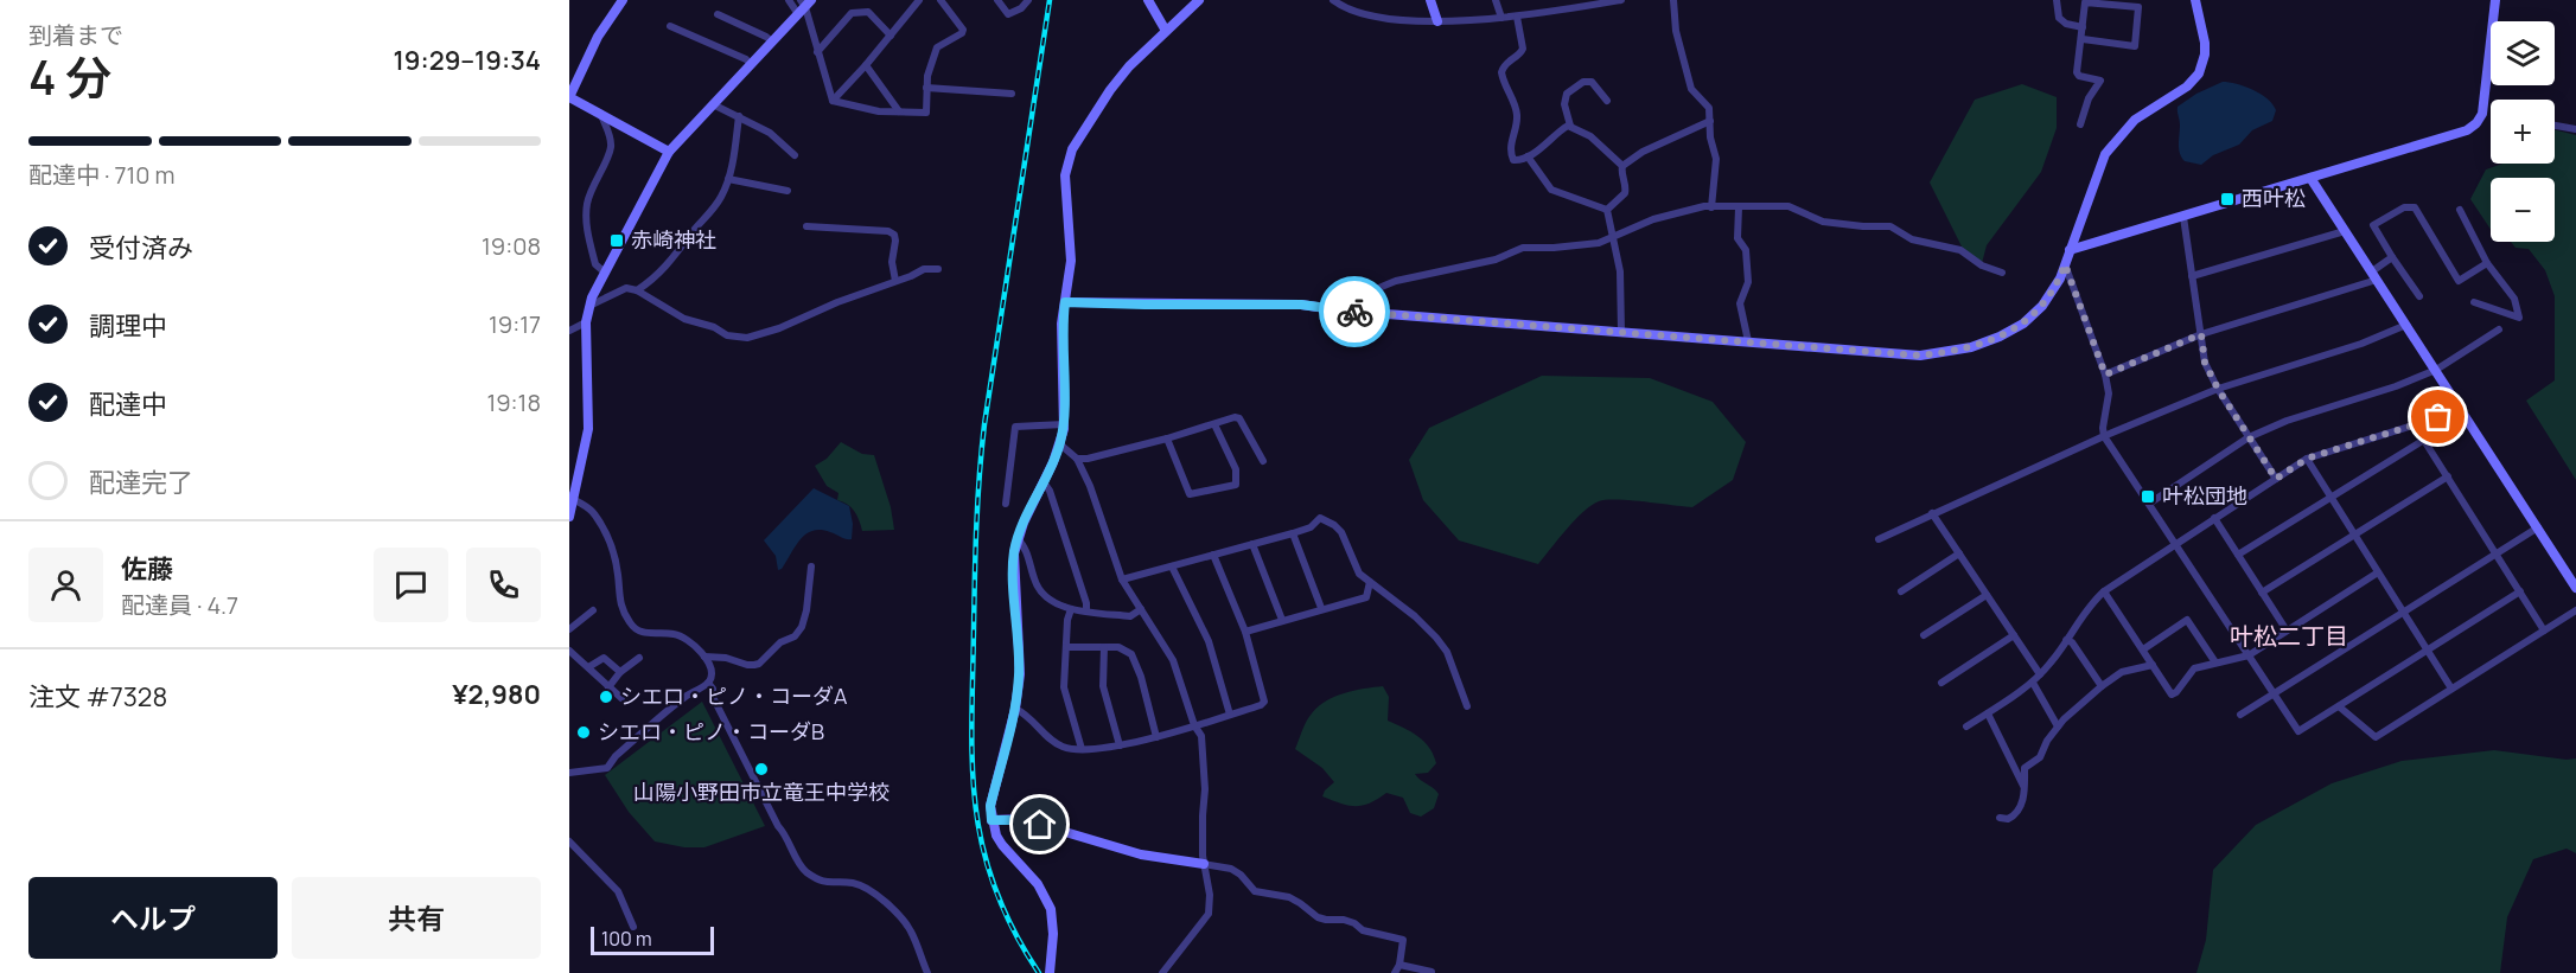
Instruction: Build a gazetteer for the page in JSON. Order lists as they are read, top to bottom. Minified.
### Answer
{"districts":["叶松二丁目"],"places":{"transit":["西叶松","赤崎神社","叶松団地"],"other":["シエロ・ピノ・コーダA","シエロ・ピノ・コーダB","山陽小野田市立竜王中学校"]},"scale_bar":"100 m","page":{"heading":["4 分","到着まで","19:29–19:34"],"panel":["佐藤","配達員 · 4.7","注文 #7328","¥2,980"],"map_buttons":["+","−"],"bar":"配達中 · 710 m","list":[["受付済み","19:08"],["調理中","19:17"],["配達中","19:18"],"配達完了"],"buttons":["ヘルプ","共有"],"scale":"100 m"}}
